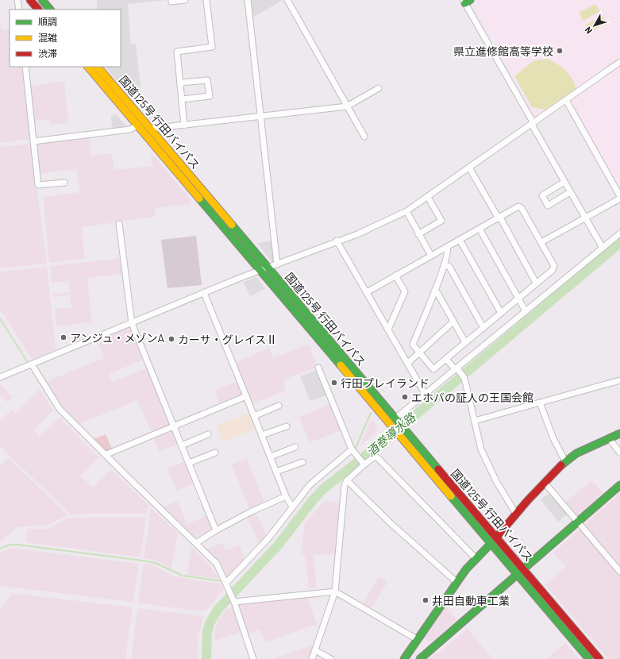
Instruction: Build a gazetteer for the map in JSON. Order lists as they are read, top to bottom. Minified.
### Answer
{"streets":{"main road":["国道125号 行田バイパス"]},"water":["酒巻導水路"],"places":["県立進修館高等学校","アンジュ・メゾンA","カーサ・グレイスⅡ","行田プレイランド","エホバの証人の王国会館","井田自動車工業"],"legend":["順調","混雑","渋滞"],"north":"bottom left"}
